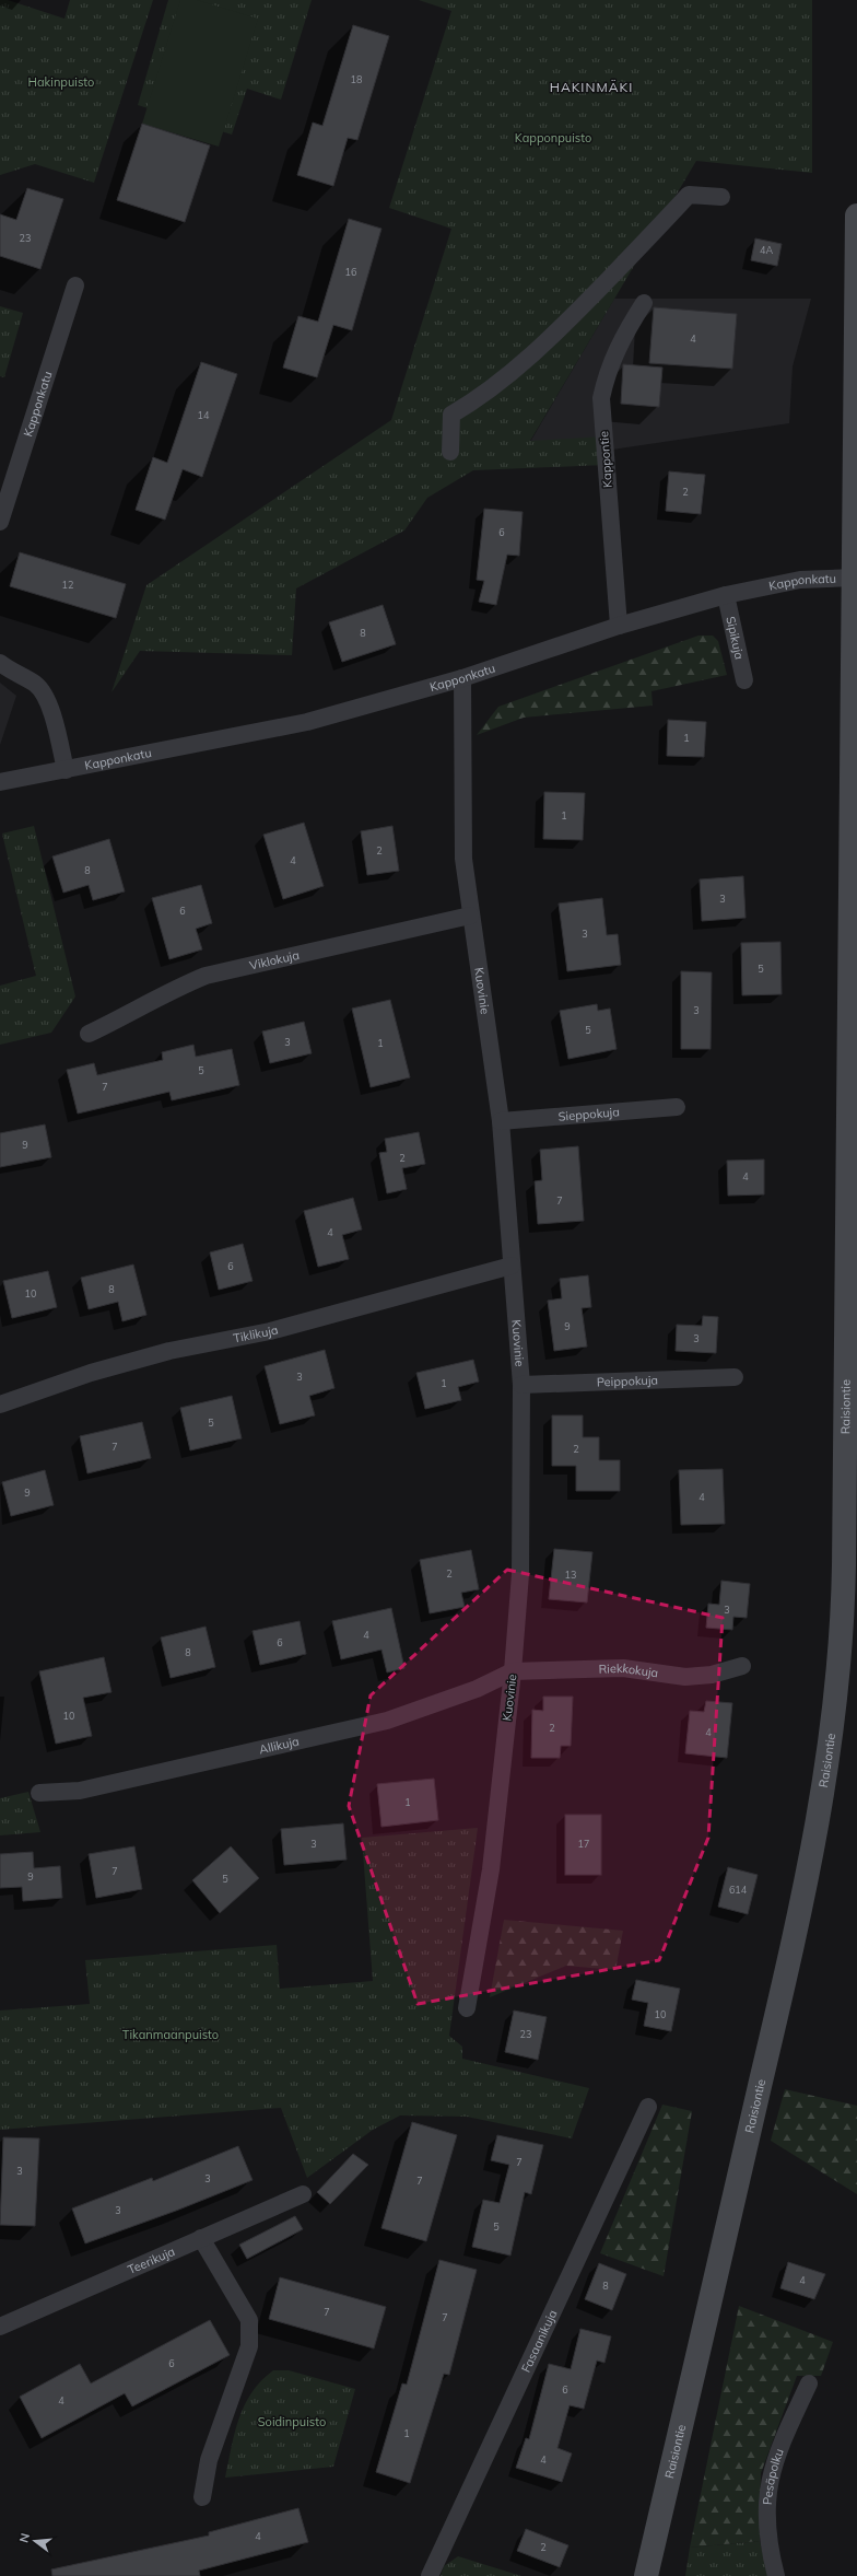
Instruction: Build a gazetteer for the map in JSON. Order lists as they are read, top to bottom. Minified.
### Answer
{"streets":{"main road":["Raisiontie"],"street":["Kapponkatu","Kappontie","Sipikuja","Viklokuja","Kuovinie","Sieppokuja","Tiklikuja","Peippokuja","Riekkokuja","Allikuja","Teerikuja","Fasaanikuja","Pesäpolku"]},"crossings":[["Kapponkatu","Kappontie"],["Kapponkatu","Sipikuja"],["Kapponkatu","Kuovinie"],["Kapponkatu","Raisiontie"],["Viklokuja","Kuovinie"],["Kuovinie","Sieppokuja"],["Kuovinie","Tiklikuja"],["Kuovinie","Peippokuja"],["Kuovinie","Riekkokuja"],["Kuovinie","Allikuja"],["Riekkokuja","Allikuja"]],"districts":["HAKINMÄKI"],"parks":["Hakinpuisto","Kapponpuisto","Tikanmaanpuisto","Soidinpuisto"],"house_numbers":["18","23","4A","16","4","14","2","6","12","8","1","1","2","4","8","3","6","3","5","3","5","3","1","5","7","9","2","4","7","4","6","8","10","9","3","3","1","5","7","2","9","4","2","13","3","4","6","8","10","2","4","1","3","17","7","9","5","614","10","23","7","3","3","7","3","5","4","8","7","7","6","6","4","1","4","4","2"],"north":"left"}
